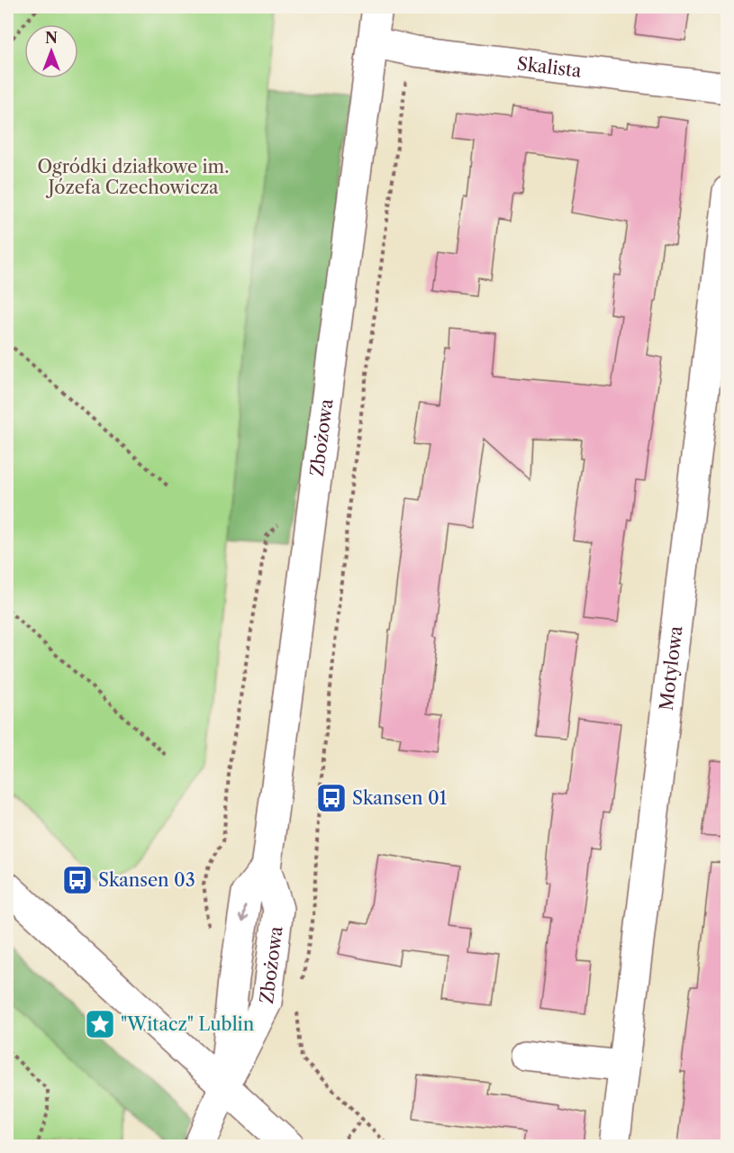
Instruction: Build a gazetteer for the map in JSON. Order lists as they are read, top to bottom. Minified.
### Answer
{"streets":{"street":["Skalista","Zbożowa","Motylowa"]},"crossings":[["Skalista","Zbożowa"]],"parks":["Ogródki działkowe im. Józefa Czechowicza"],"places":{"bus stop":["Skansen 01","Skansen 03"],"place":["\"Witacz\" Lublin"]},"north":"top"}
